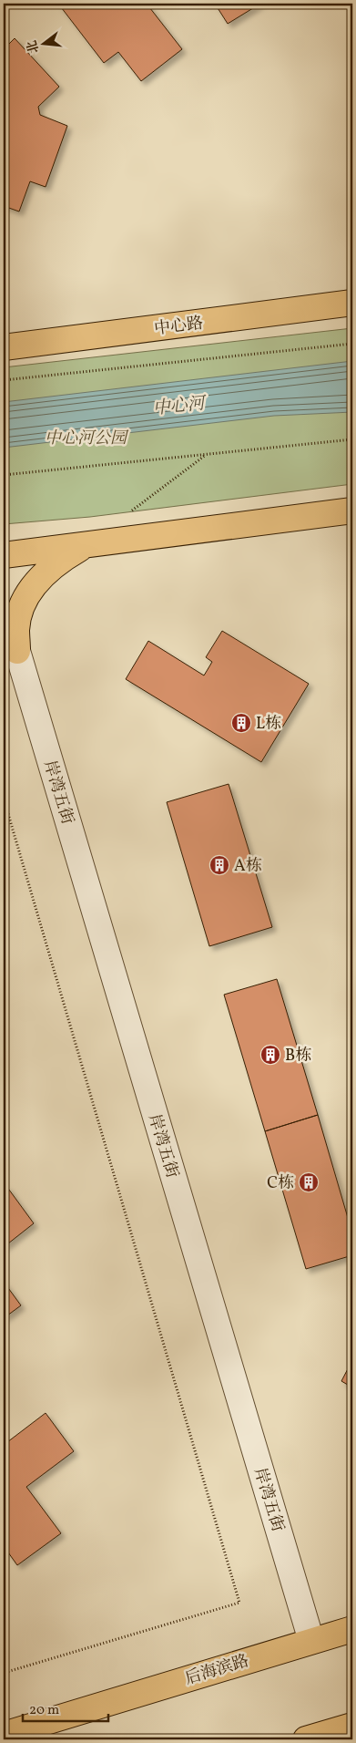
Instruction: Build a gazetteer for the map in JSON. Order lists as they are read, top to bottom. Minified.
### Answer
{"streets":{"main road":["中心路","后海滨路"],"street":["岸湾五街"]},"crossings":[["岸湾五街","后海滨路"]],"water":["中心河"],"parks":["中心河公园"],"places":{"building":["L栋","A栋","B栋","C栋"]},"scale_bar":"20 m","north":"left"}
